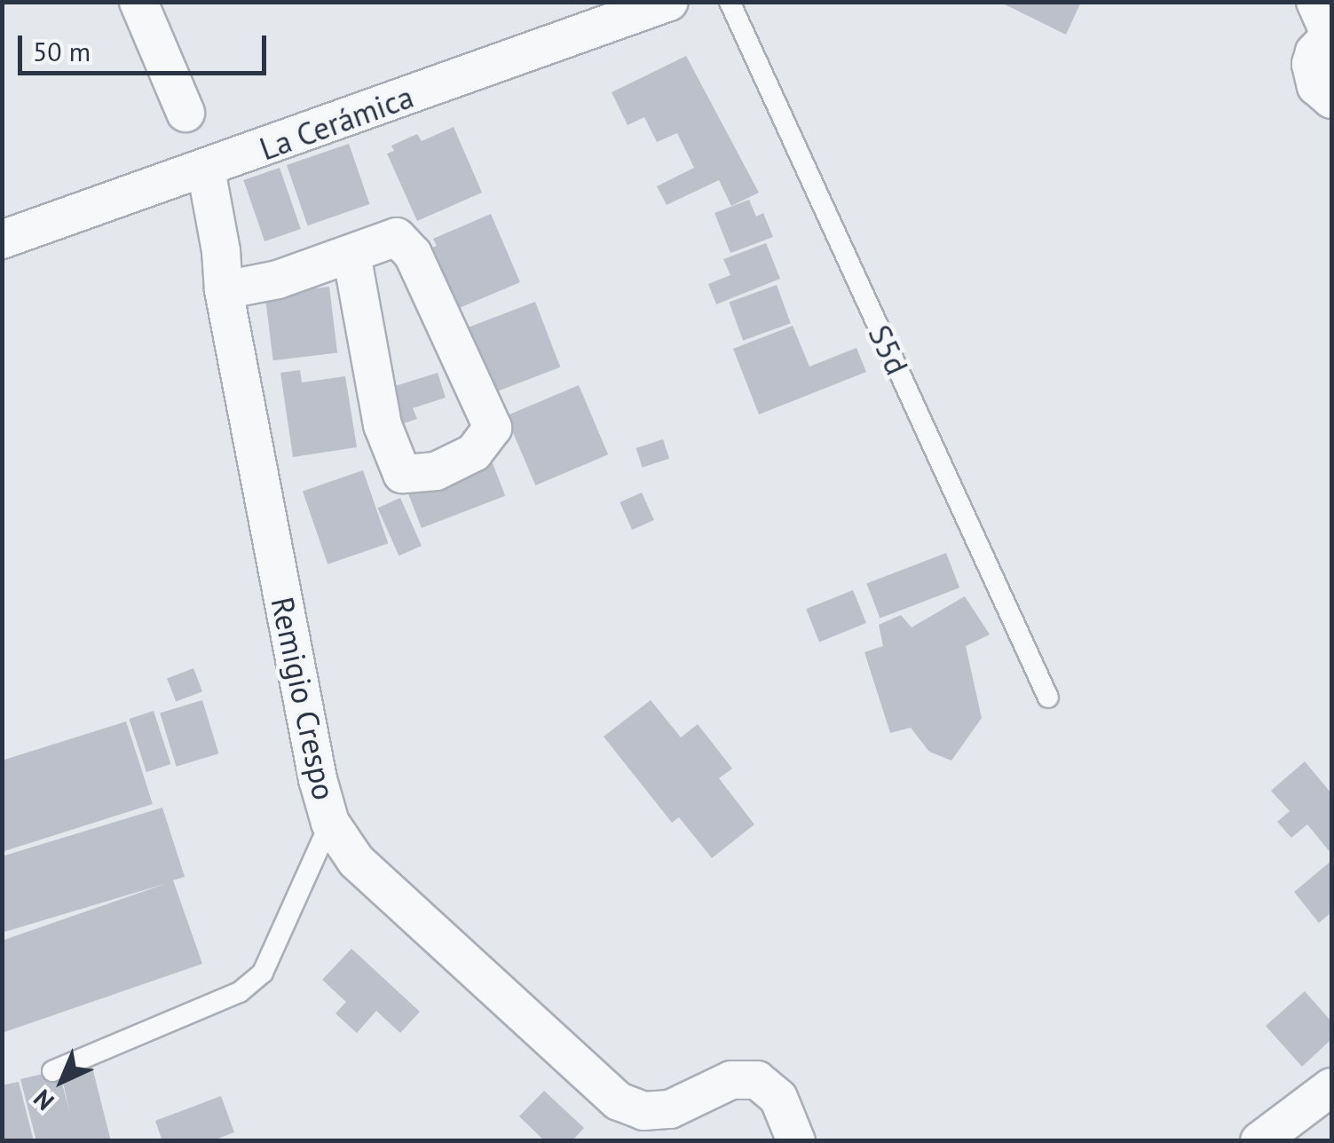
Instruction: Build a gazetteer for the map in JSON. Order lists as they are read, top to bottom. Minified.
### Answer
{"streets":{"street":["La Cerámica","Remigio Crespo"],"lane":["S5d"]},"crossings":[["La Cerámica","Remigio Crespo"]],"scale_bar":"50 m","north":"bottom left"}
